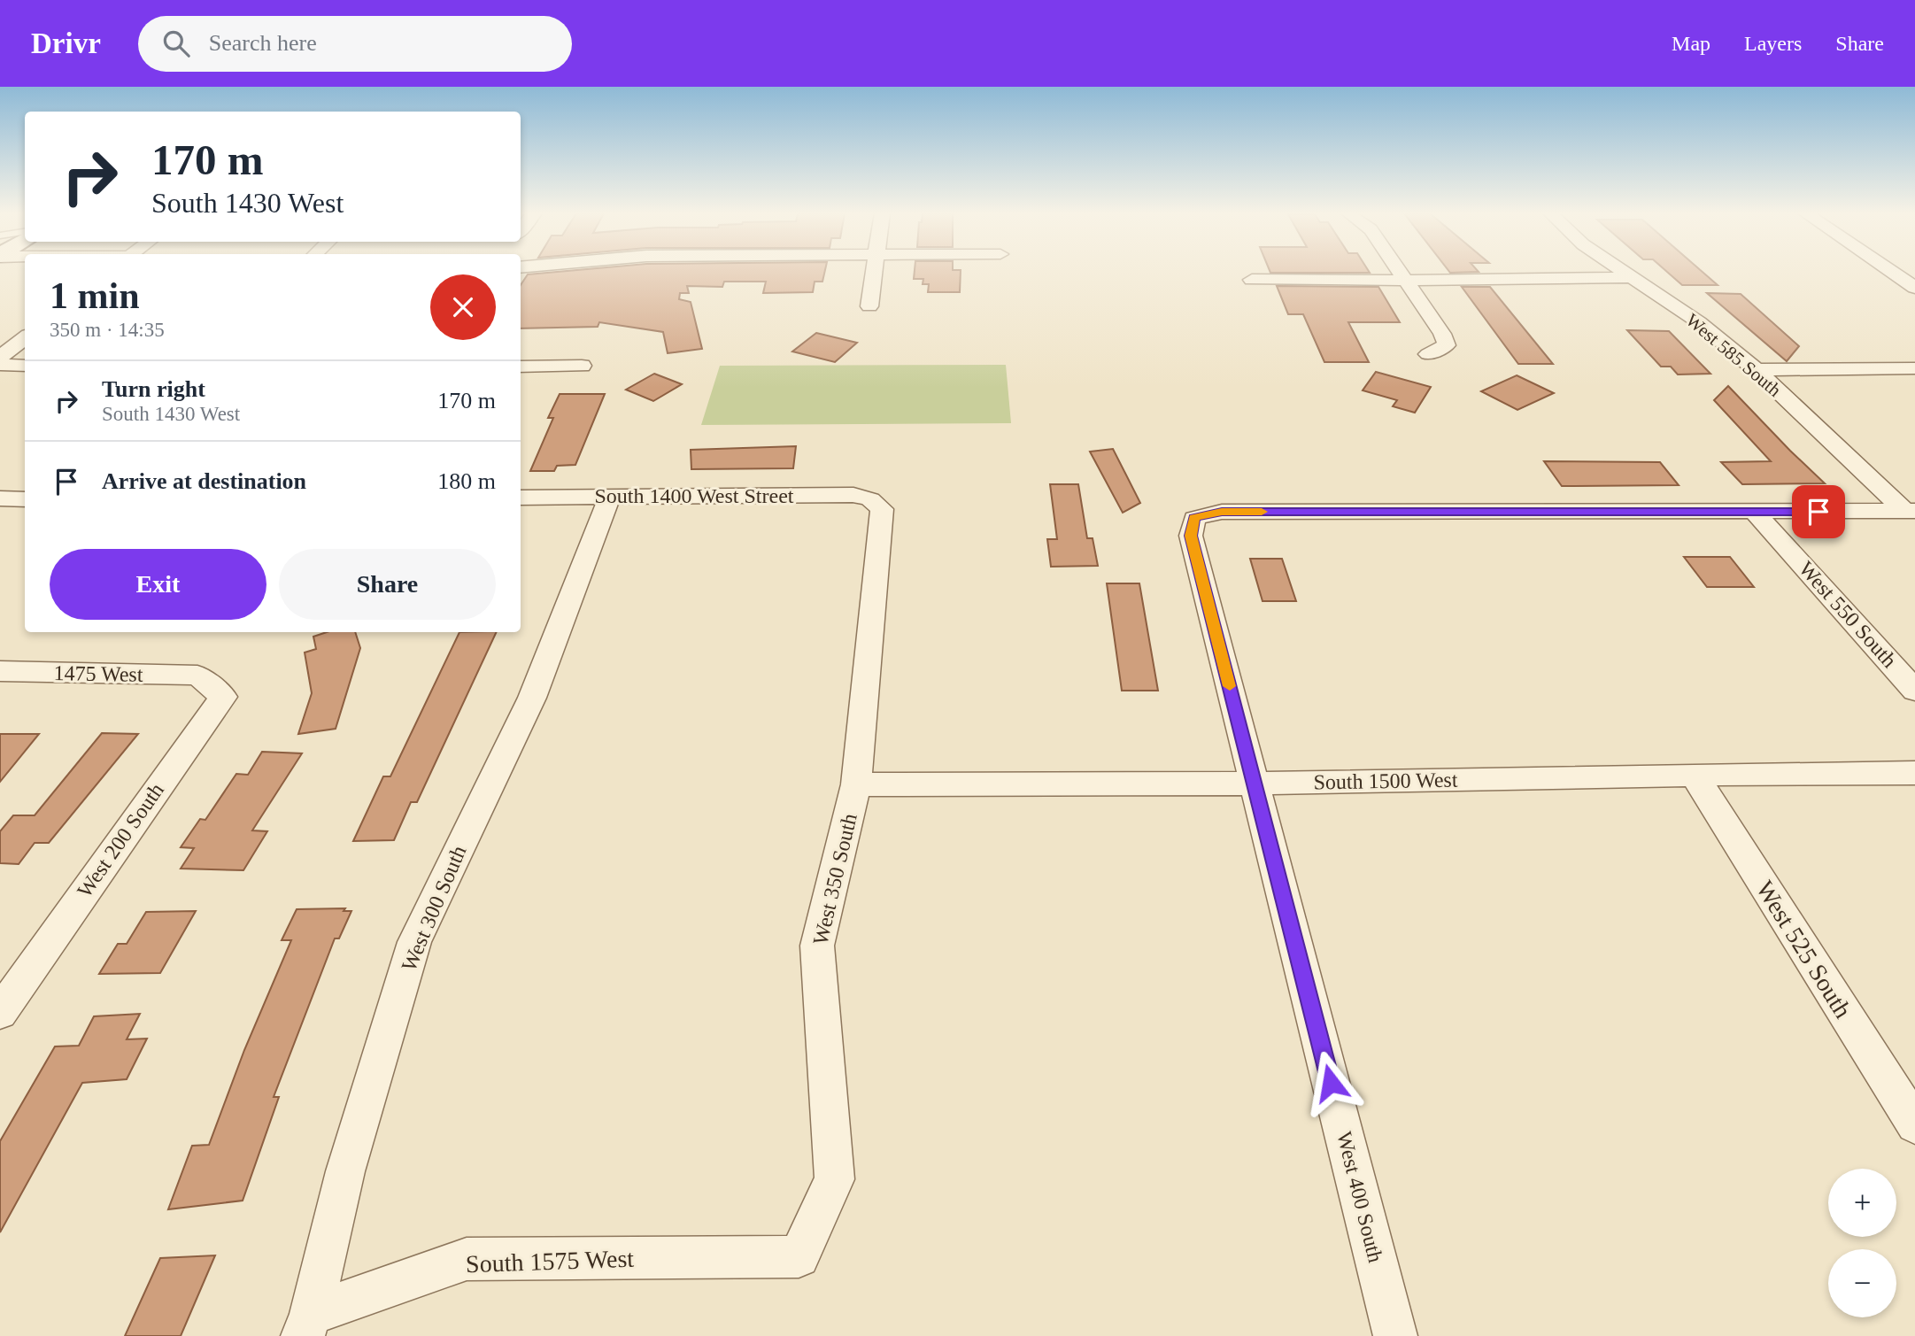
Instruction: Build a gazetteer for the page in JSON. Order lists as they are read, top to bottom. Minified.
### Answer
{"streets":{"street":["West 585 South","South 1400 West Street","West 550 South","1475 West","South 1500 West","West 200 South","West 350 South","West 300 South","West 525 South","West 400 South","South 1575 West"]},"crossings":[["South 1400 West Street","West 350 South"],["South 1400 West Street","West 300 South"],["West 550 South","West 400 South"],["1475 West","West 200 South"],["South 1500 West","West 350 South"],["South 1500 West","West 525 South"],["South 1500 West","West 400 South"],["West 350 South","South 1575 West"],["West 300 South","South 1575 West"]],"page":{"header":"Drivr","search":"Search here","nav":["Map","Layers","Share"],"turn":["170 m","South 1430 West"],"heading":["1 min","350 m · 14:35"],"list":[{"name":"Turn right","note":"South 1430 West","value":"170 m"},{"name":"Arrive at destination","value":"180 m"}],"buttons":["Exit","Share"],"map_buttons":["+","−"]}}
